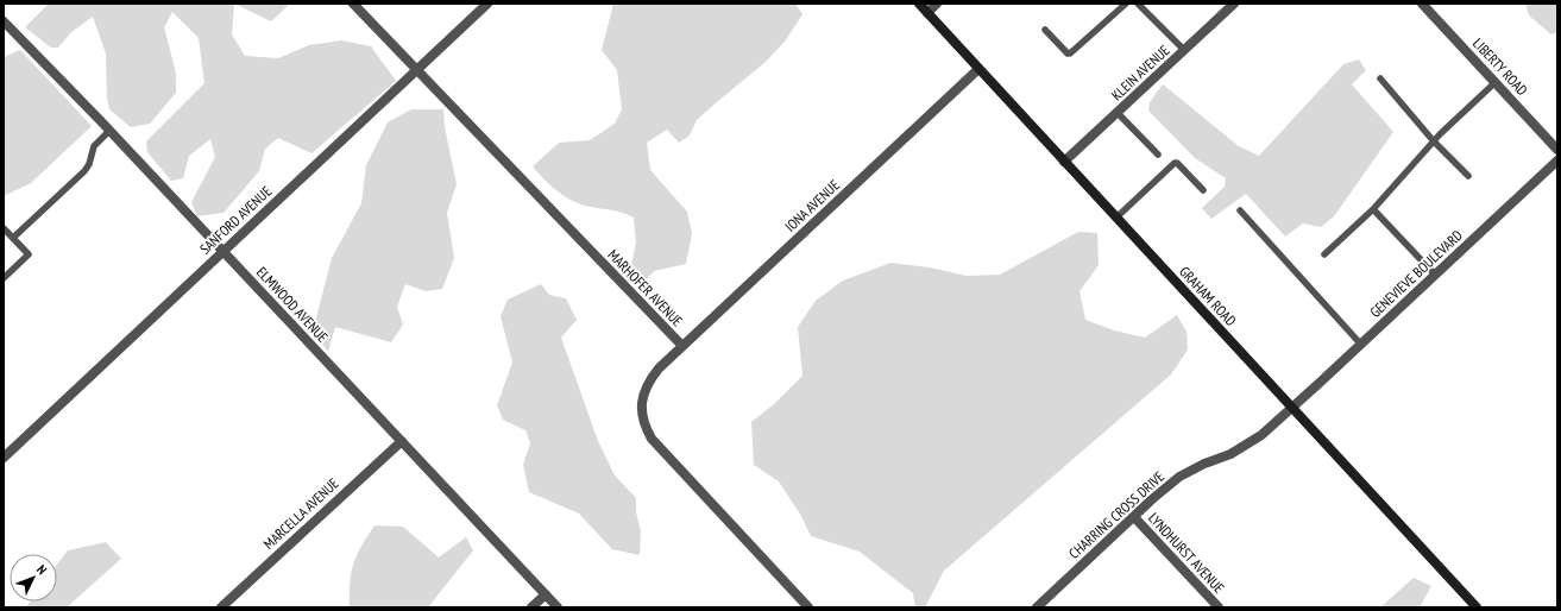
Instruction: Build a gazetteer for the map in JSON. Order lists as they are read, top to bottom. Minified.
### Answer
{"streets":{"main road":["GRAHAM ROAD"],"street":["LIBERTY ROAD","KLEIN AVENUE","IONA AVENUE","SANFORD AVENUE","GENEVIEVE BOULEVARD","MARHOFER AVENUE","ELMWOOD AVENUE","MARCELLA AVENUE","CHARRING CROSS DRIVE","LYNDHURST AVENUE"]},"crossings":[["KLEIN AVENUE","GRAHAM ROAD"],["IONA AVENUE","MARHOFER AVENUE"],["IONA AVENUE","GRAHAM ROAD"],["SANFORD AVENUE","MARHOFER AVENUE"],["SANFORD AVENUE","ELMWOOD AVENUE"],["GENEVIEVE BOULEVARD","GRAHAM ROAD"],["GENEVIEVE BOULEVARD","CHARRING CROSS DRIVE"],["GRAHAM ROAD","CHARRING CROSS DRIVE"],["ELMWOOD AVENUE","MARCELLA AVENUE"],["CHARRING CROSS DRIVE","LYNDHURST AVENUE"]],"north":"top right"}
